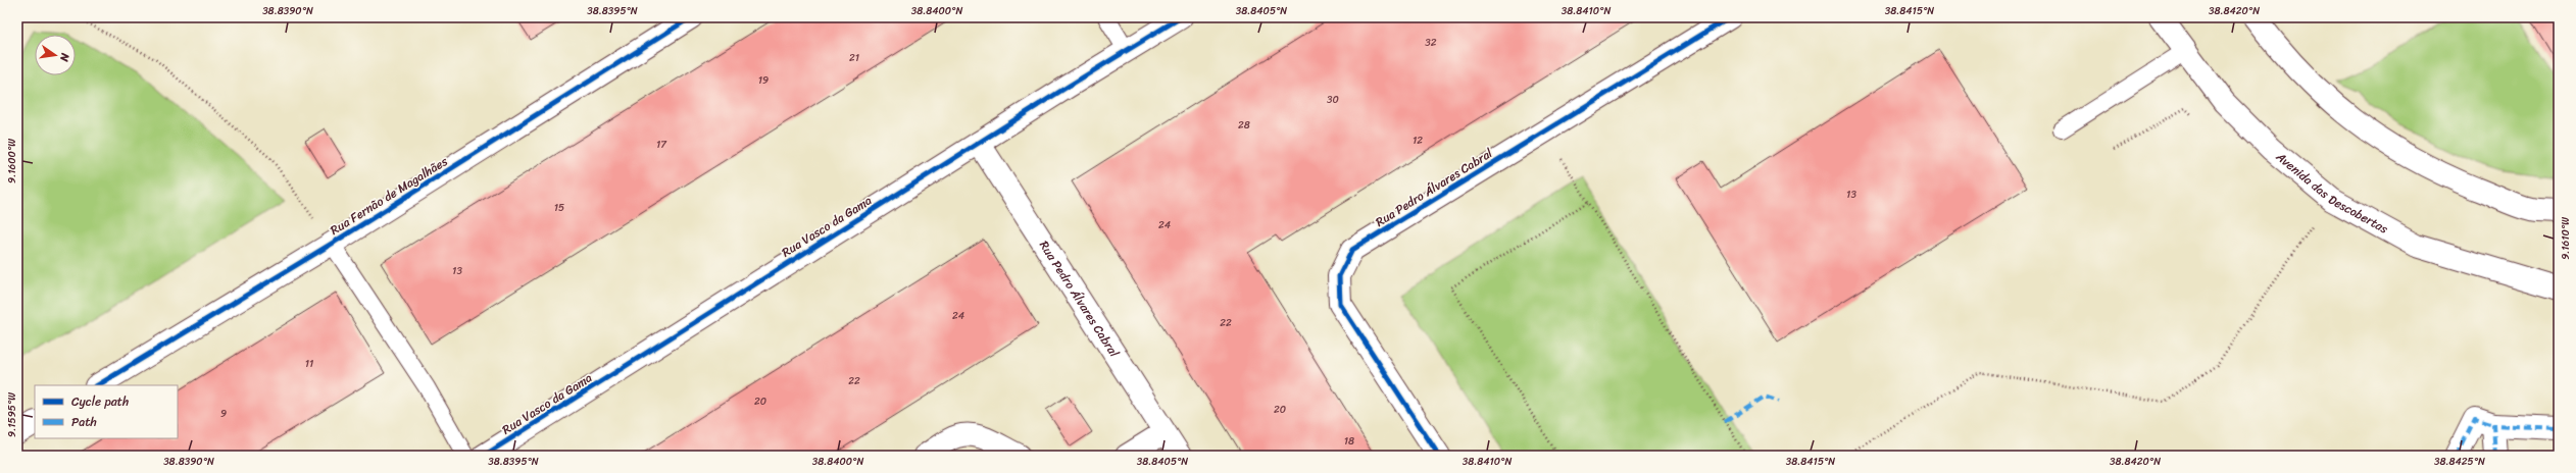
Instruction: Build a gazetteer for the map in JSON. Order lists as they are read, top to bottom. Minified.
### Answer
{"streets":{"street":["Rua Pedro Álvares Cabral","Avenida das Descobertas","Rua Fernão de Magalhães","Rua Vasco da Gama"]},"crossings":[["Rua Pedro Álvares Cabral","Rua Vasco da Gama"]],"house_numbers":["32","21","19","30","28","12","17","13","15","24","13","24","22","11","22","20","20","9","18"],"legend":["Cycle path","Path"],"north":"right","coordinates":["38.8390°N","38.8395°N","38.8400°N","38.8405°N","38.8410°N","38.8415°N","38.8420°N","9.1600°W","9.1610°W","9.1595°W","38.8425°N"]}
